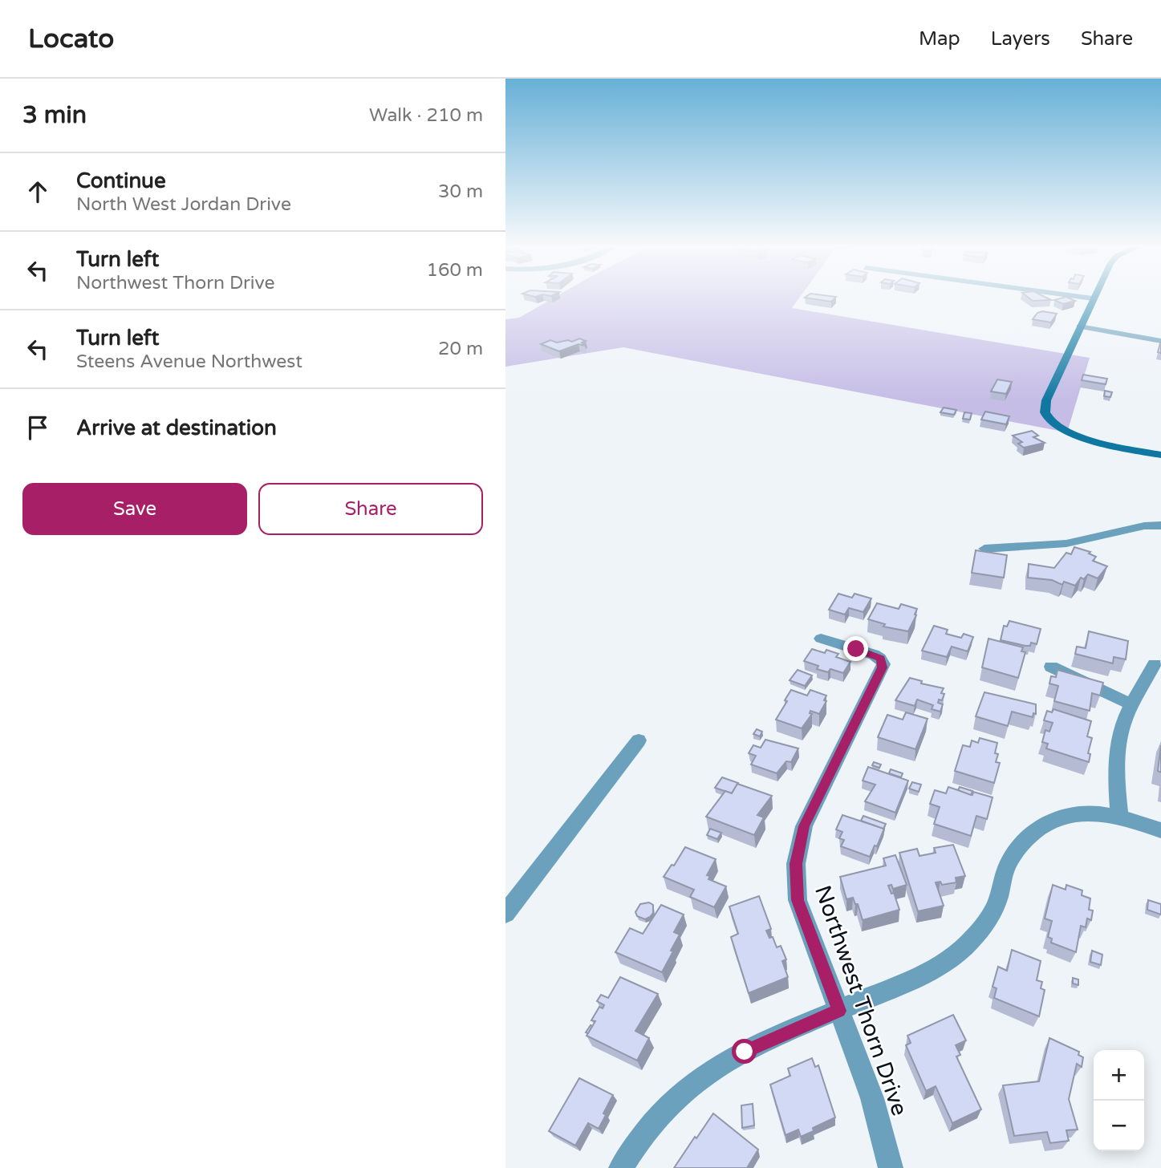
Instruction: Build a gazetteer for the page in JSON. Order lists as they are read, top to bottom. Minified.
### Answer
{"streets":{"street":["Northwest Thorn Drive"]},"page":{"header":"Locato","nav":["Map","Layers","Share"],"heading":["3 min","Walk · 210 m"],"list":[["Continue","North West Jordan Drive","30 m"],["Turn left","Northwest Thorn Drive","160 m"],["Turn left","Steens Avenue Northwest","20 m"],"Arrive at destination"],"buttons":["Save","Share"],"map_buttons":["+","−"]}}
